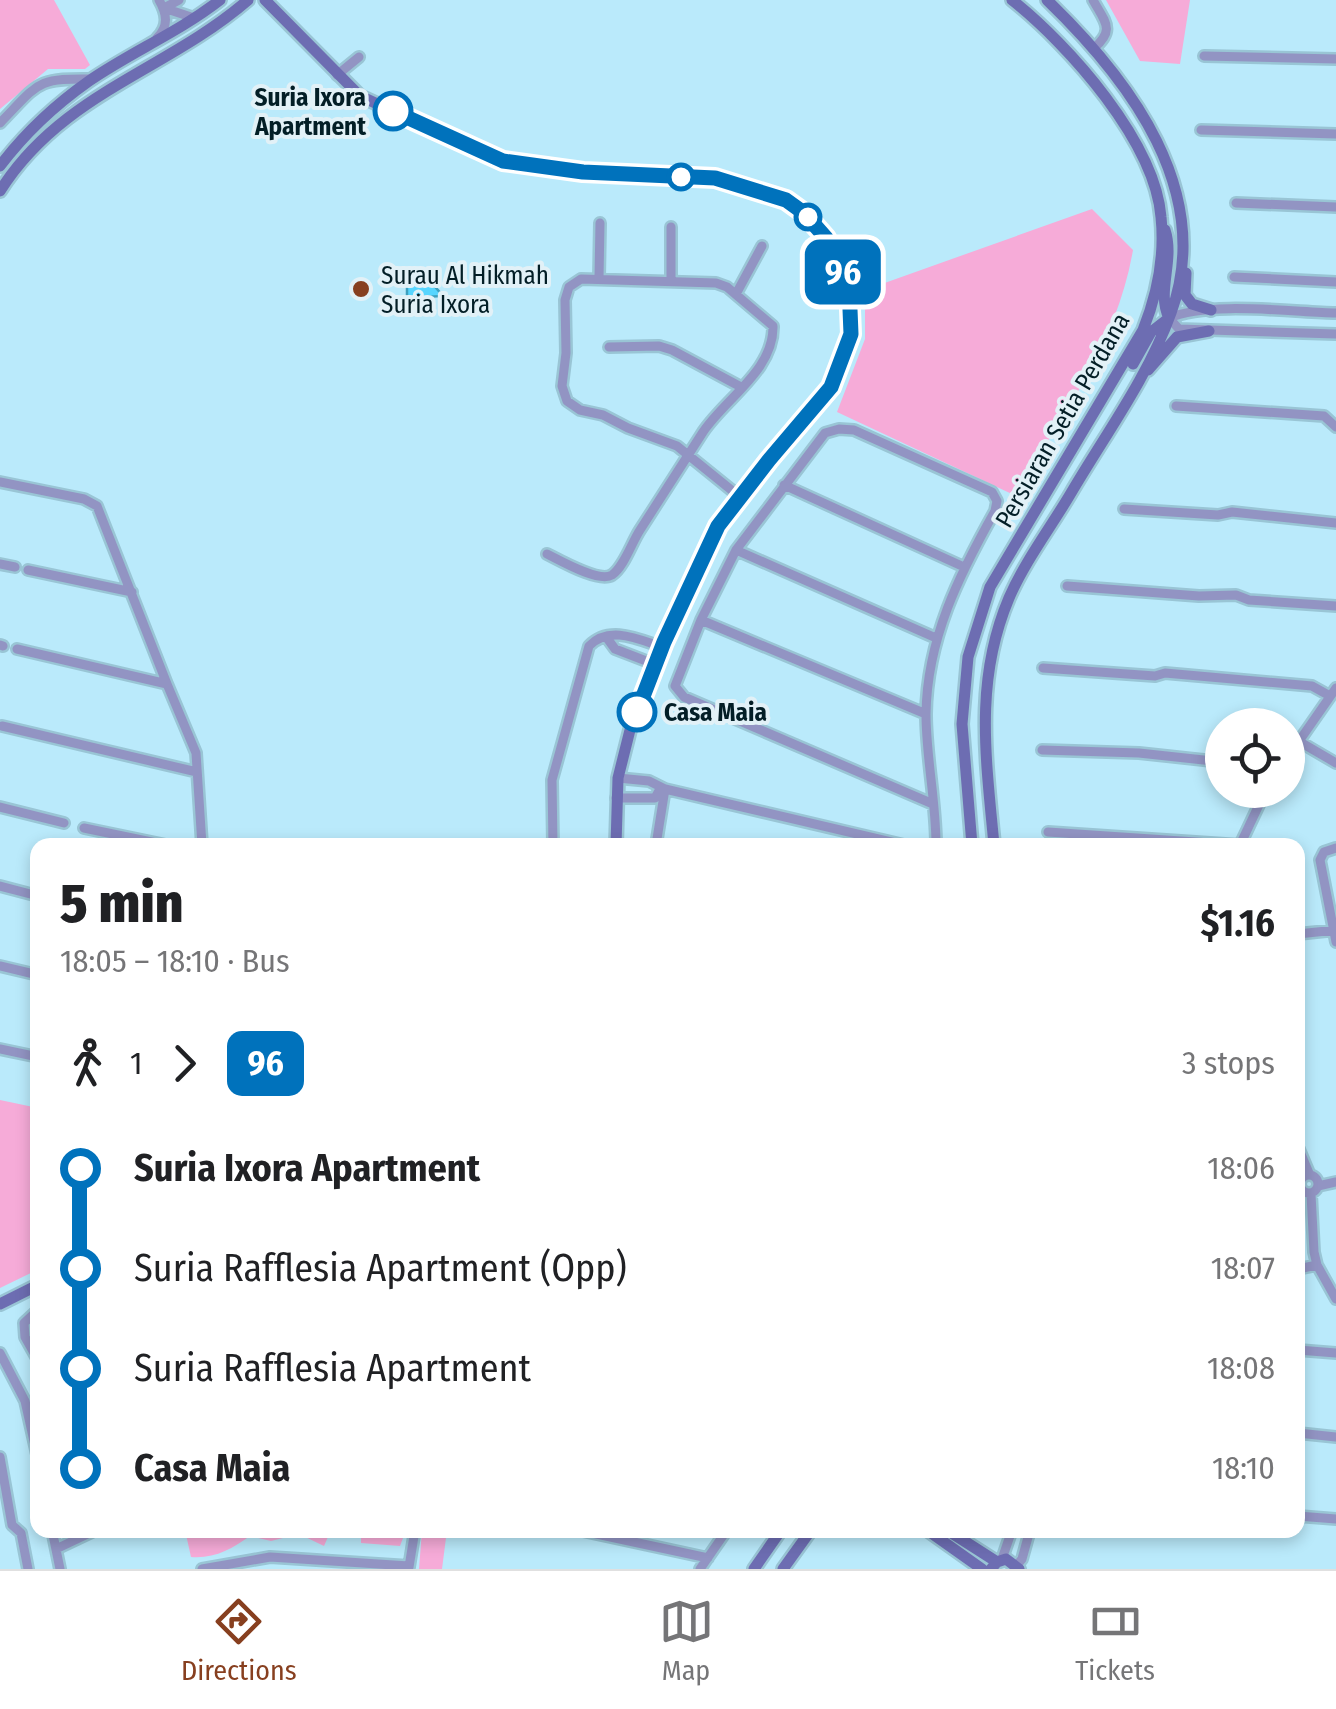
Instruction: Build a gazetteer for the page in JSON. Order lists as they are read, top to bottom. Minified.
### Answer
{"streets":{"main road":["Persiaran Setia Perdana"]},"places":["Suria Ixora Apartment","Surau Al Hikmah Suria Ixora","Casa Maia"],"lines":["bus line 96"],"page":{"on_map":"96","heading":["5 min","18:05 – 18:10 · Bus","$1.16"],"legs":["1","96","3 stops"],"list":[{"name":"Suria Ixora Apartment","value":"18:06"},{"name":"Suria Rafflesia Apartment (Opp)","value":"18:07"},{"name":"Suria Rafflesia Apartment","value":"18:08"},{"name":"Casa Maia","value":"18:10"}],"tabs":["Directions","Map","Tickets"]}}
